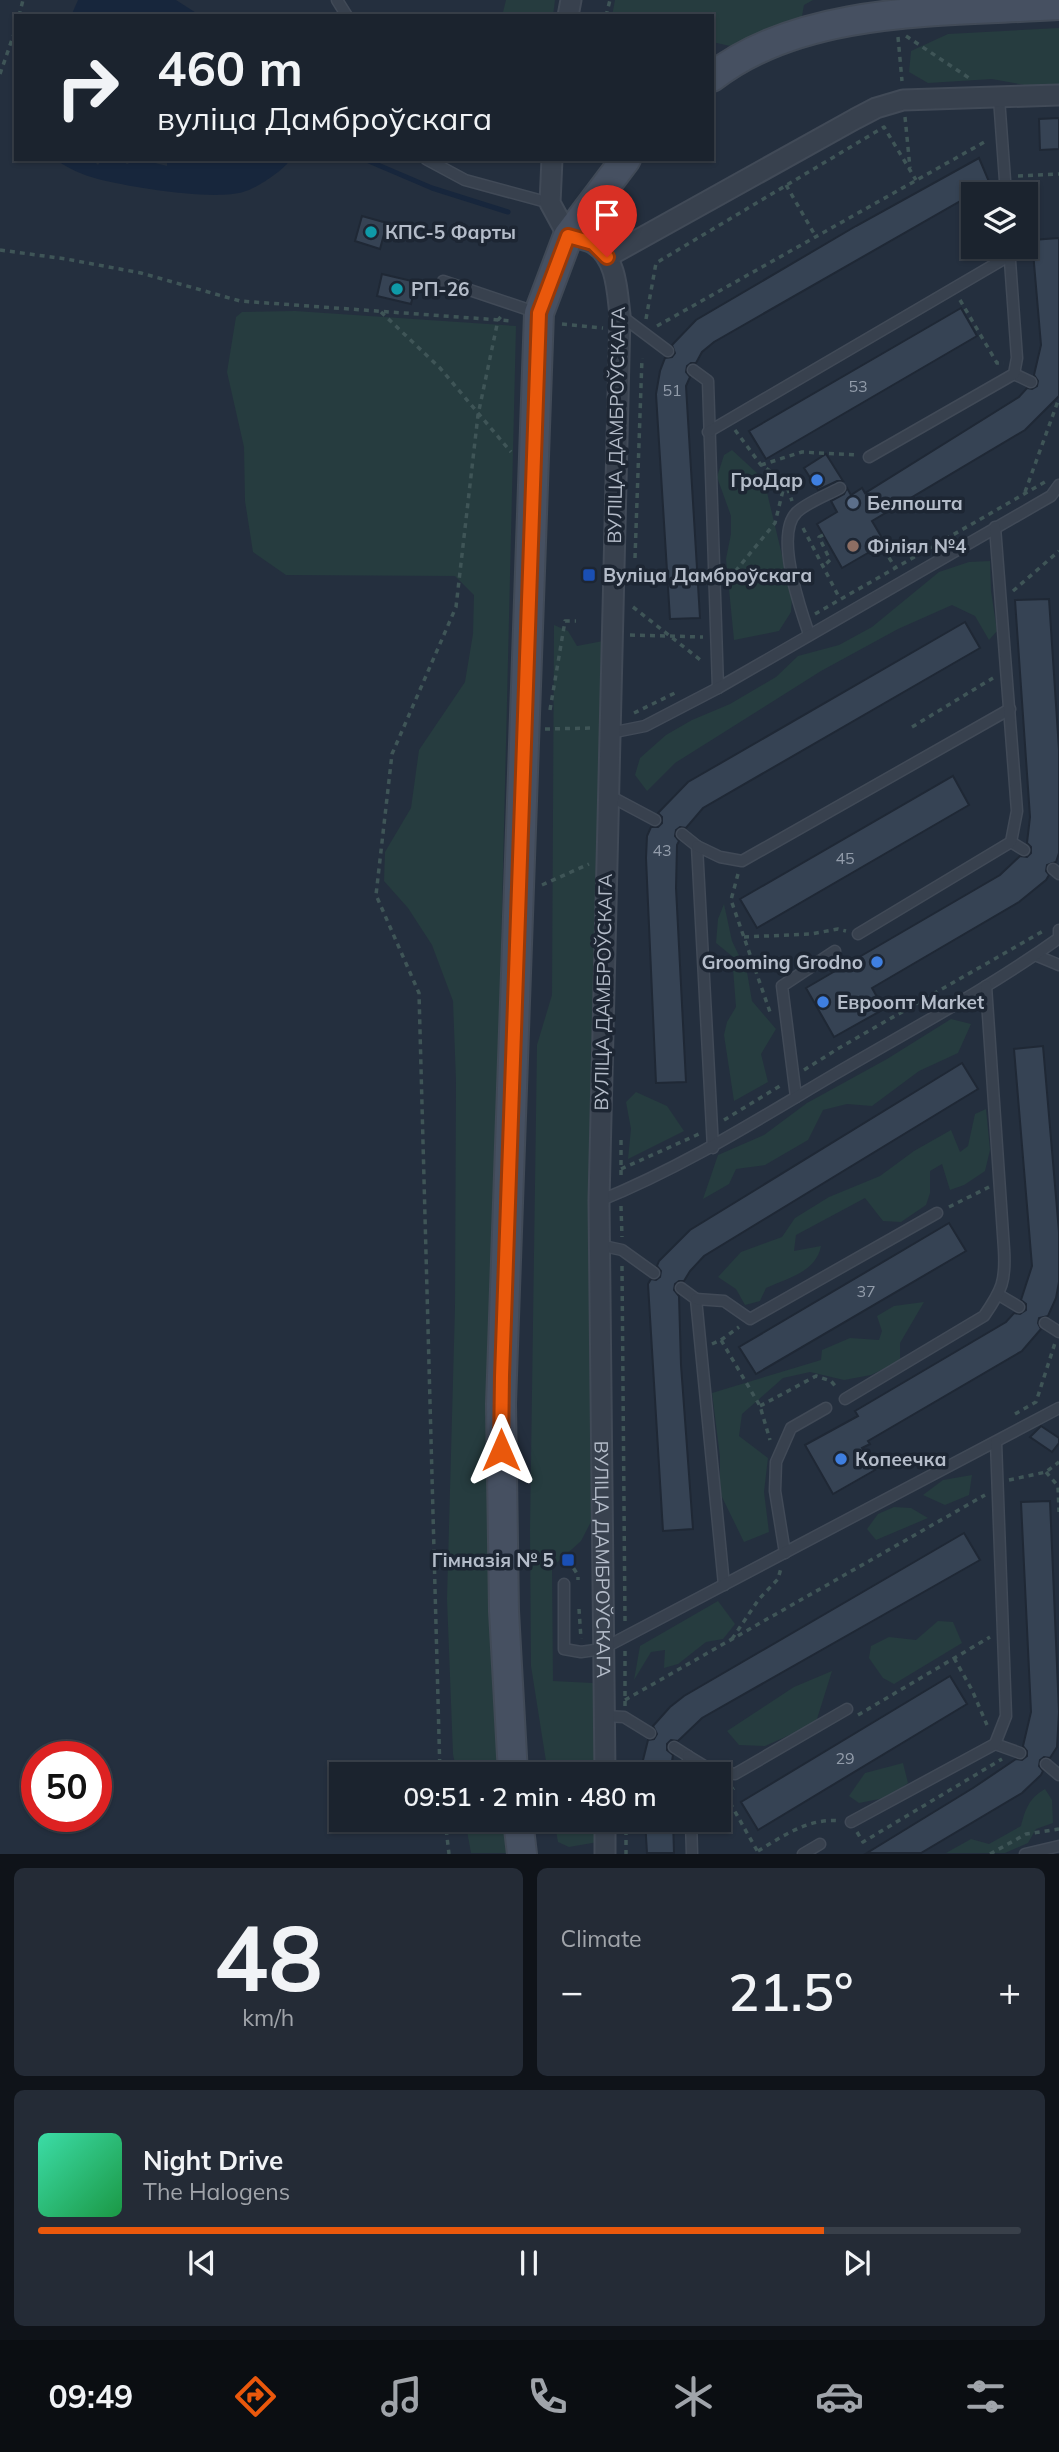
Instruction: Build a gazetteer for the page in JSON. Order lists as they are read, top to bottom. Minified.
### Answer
{"streets":{"street":["ВУЛІЦА ДАМБРОЎСКАГА"]},"places":{"other":["КПС-5 Фарты","РП-26","ГроДар","Белпошта","Філіял №4","Grooming Grodno","Евроопт Market","Копеечка"],"transit":["Вуліца Дамброўскага","Гімназія № 5"]},"house_numbers":["53","51","43","45","37","29"],"page":{"turn":["460 m","вуліца Дамброўскага"],"limit":"50","trip":"09:51 · 2 min · 480 m","tile":[["48","km/h"],"Climate"],"heat":["−","21.5°","+"],"song":["Night Drive","The Halogens"],"tabs":"09:49"}}
